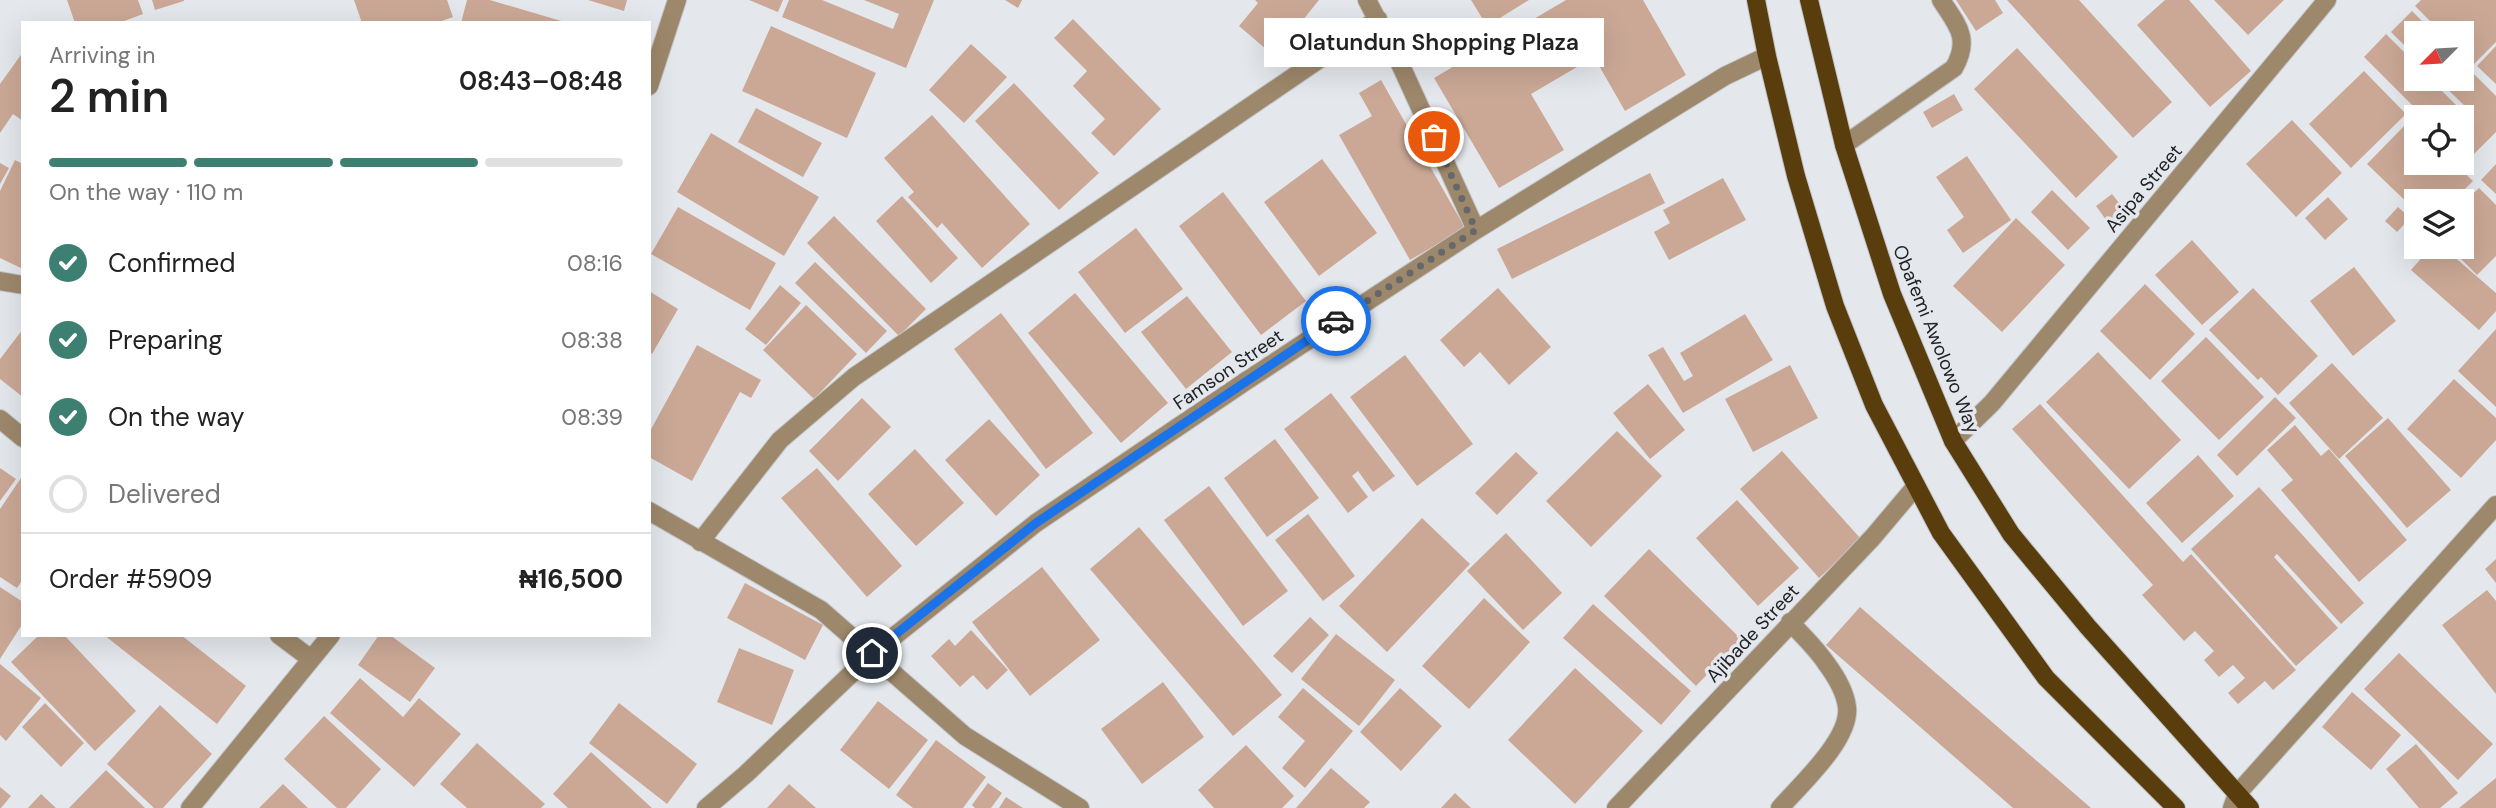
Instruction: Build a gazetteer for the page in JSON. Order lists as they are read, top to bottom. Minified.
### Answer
{"streets":{"main road":["Obafemi Awolowo Way"],"street":["Asipa Street","Famson Street","Ajibade Street"]},"crossings":[["Asipa Street","Obafemi Awolowo Way"]],"places":["Olatundun Shopping Plaza"],"north":"bottom left","page":{"bubble":"Olatundun Shopping Plaza","heading":["2 min","Arriving in","08:43–08:48"],"panel":["Order #5909","₦16,500"],"bar":"On the way · 110 m","list":[["Confirmed","08:16"],["Preparing","08:38"],["On the way","08:39"],"Delivered"]}}
